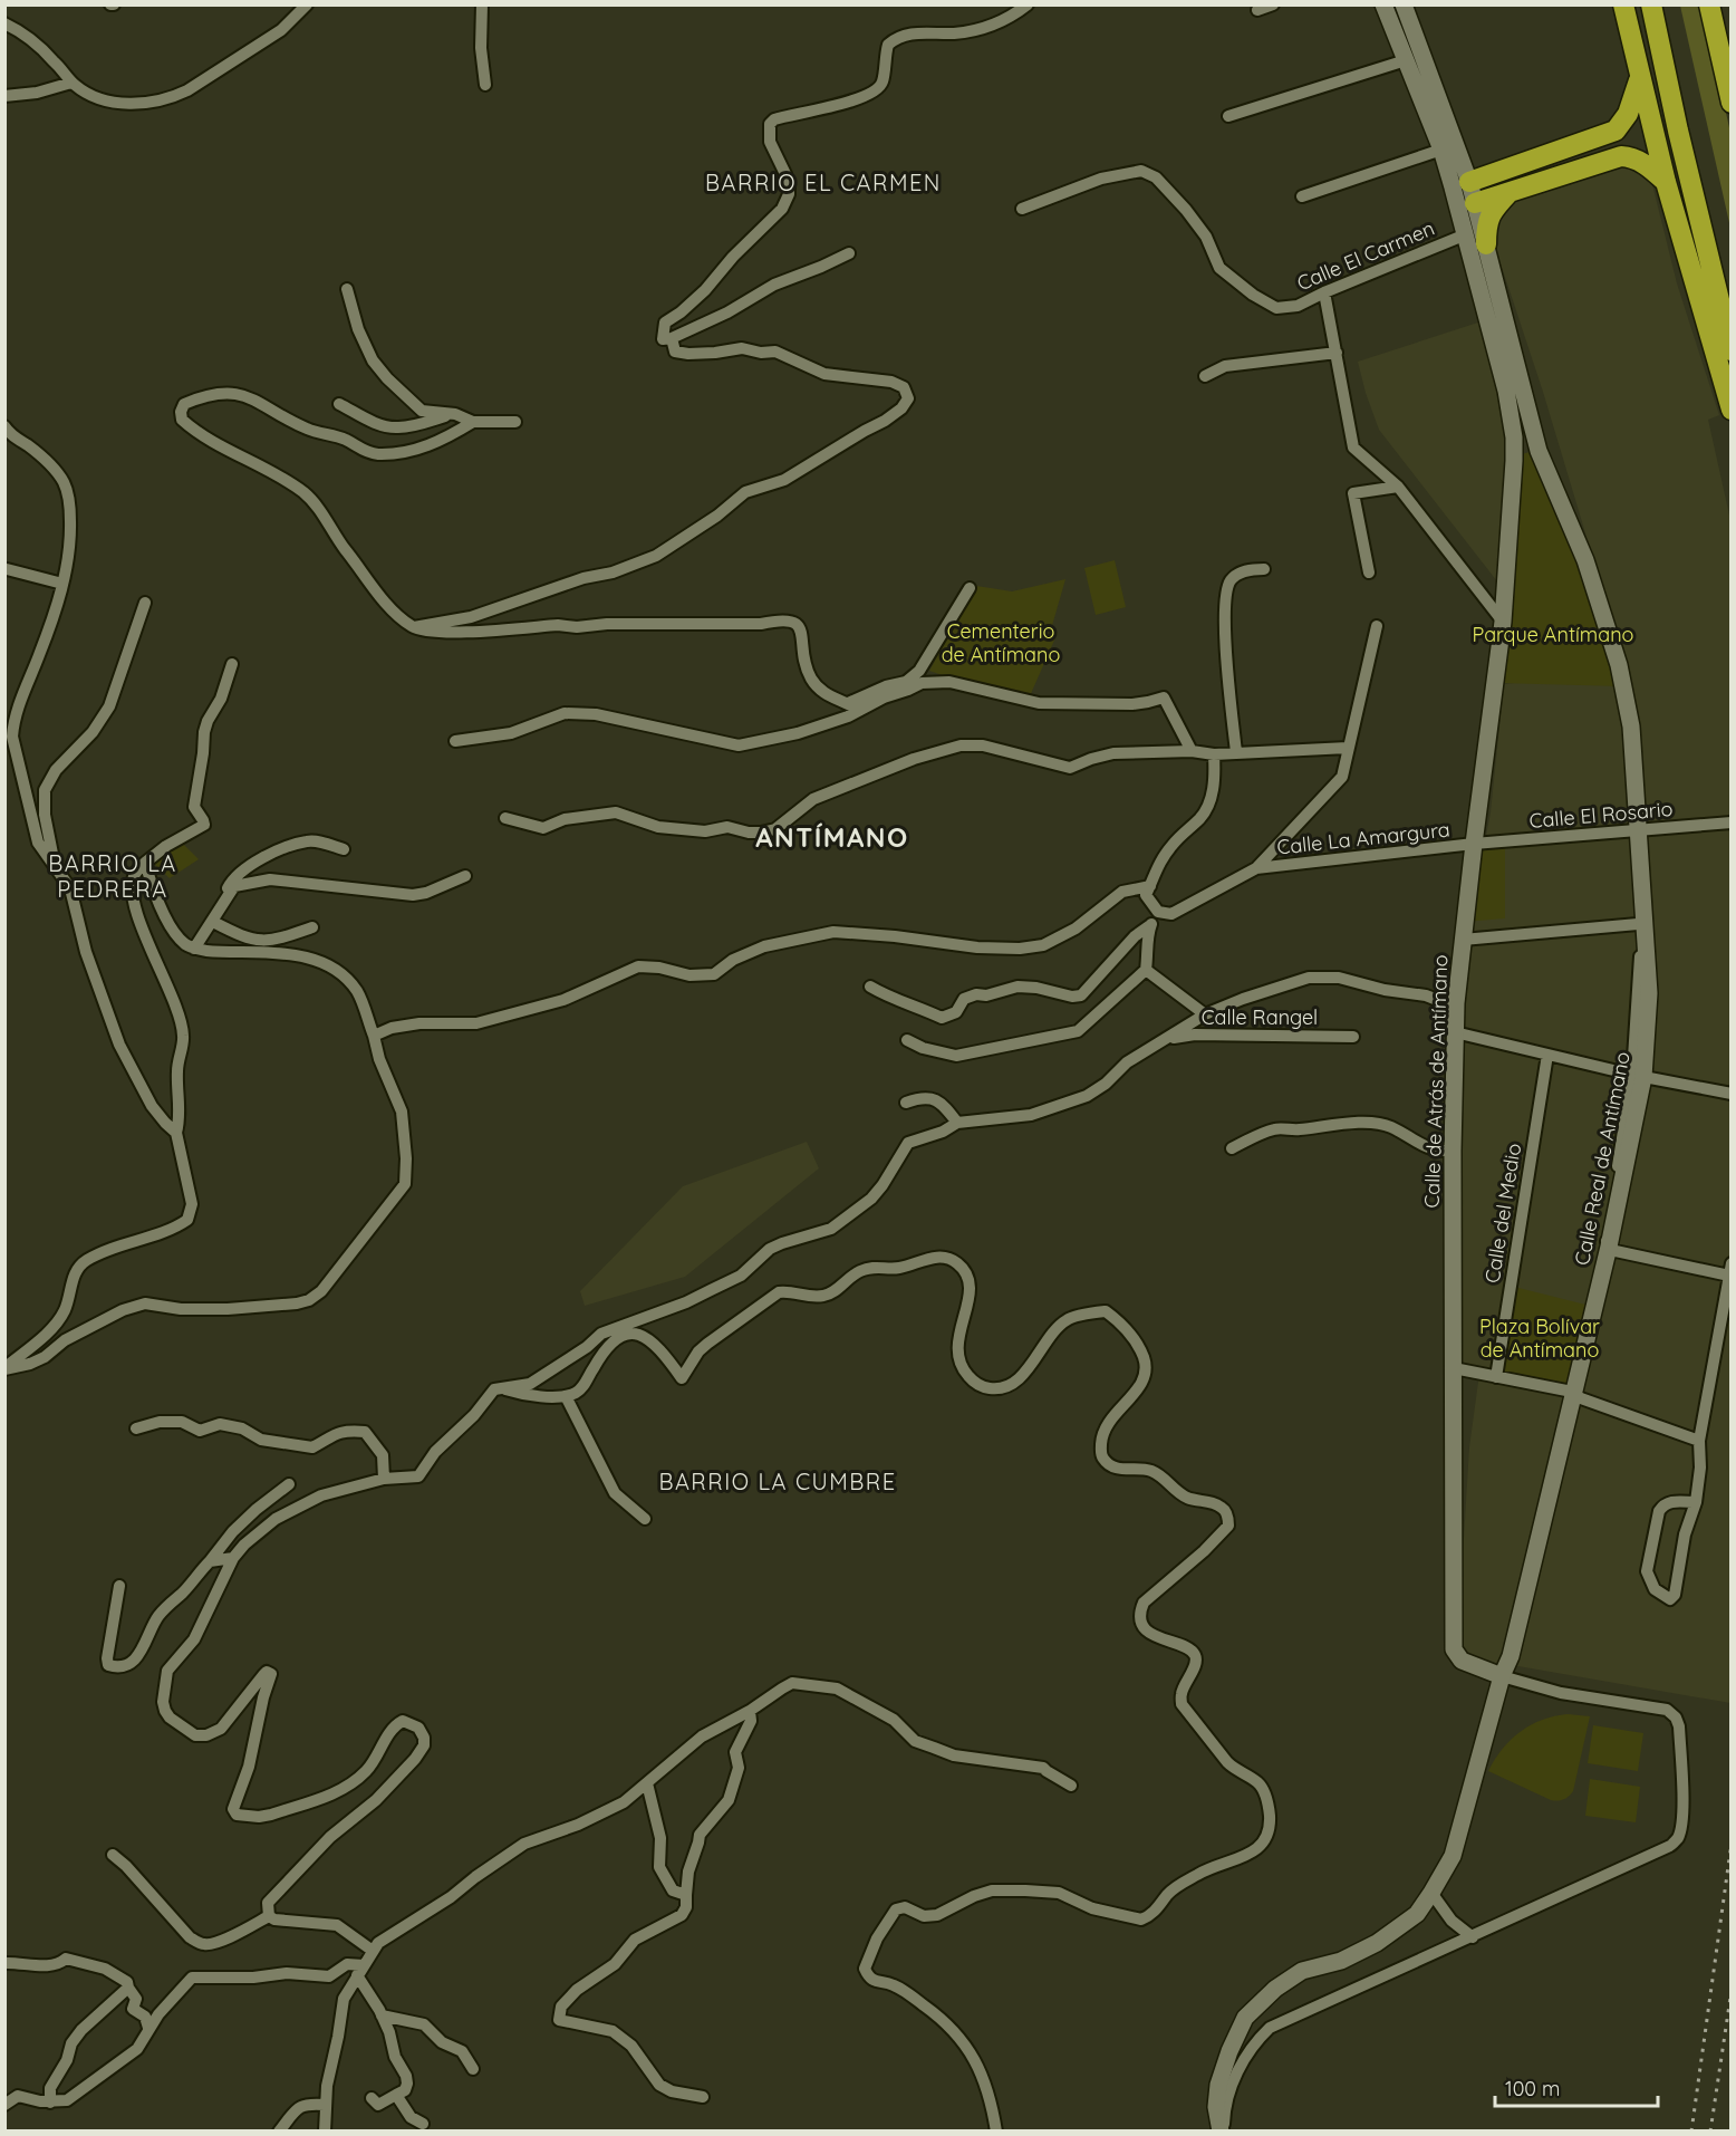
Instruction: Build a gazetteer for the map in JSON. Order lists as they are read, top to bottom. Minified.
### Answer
{"streets":{"street":["Calle El Carmen","Calle El Rosario","Calle La Amargura","Calle Rangel","Calle de Atrás de Antímano","Calle Real de Antímano","Calle del Medio"]},"crossings":[["Calle El Rosario","Calle La Amargura"],["Calle El Rosario","Calle de Atrás de Antímano"],["Calle El Rosario","Calle Real de Antímano"],["Calle La Amargura","Calle de Atrás de Antímano"],["Calle de Atrás de Antímano","Calle Real de Antímano"]],"districts":["BARRIO EL CARMEN","ANTÍMANO","BARRIO LA PEDRERA","BARRIO LA CUMBRE"],"parks":["Cementerio de Antímano","Parque Antímano","Plaza Bolívar de Antímano"],"scale_bar":"100 m"}
